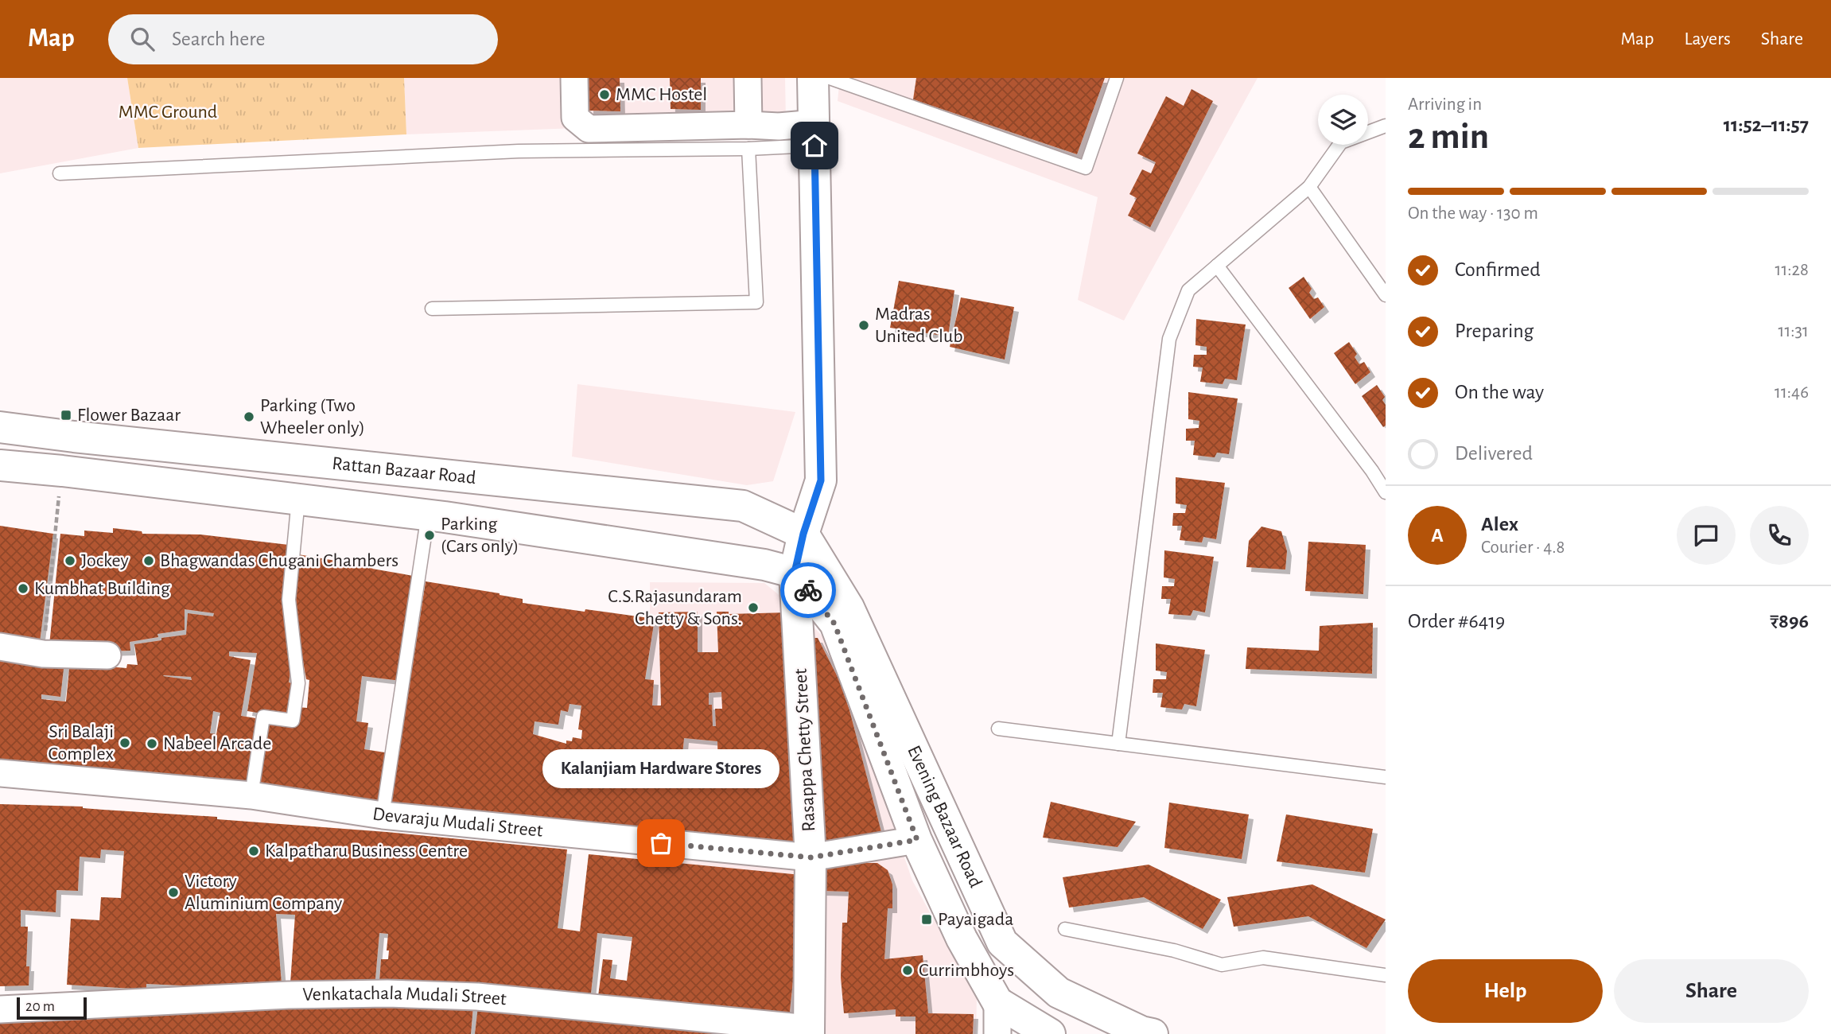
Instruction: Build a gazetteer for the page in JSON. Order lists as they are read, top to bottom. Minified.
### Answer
{"streets":{"main road":["Rattan Bazaar Road","Rasappa Chetty Street","Evening Bazaar Road"],"street":["Devaraju Mudali Street","Venkatachala Mudali Street"]},"crossings":[["Rattan Bazaar Road","Rasappa Chetty Street"],["Rattan Bazaar Road","Evening Bazaar Road"],["Rasappa Chetty Street","Evening Bazaar Road"],["Rasappa Chetty Street","Devaraju Mudali Street"],["Rasappa Chetty Street","Venkatachala Mudali Street"],["Evening Bazaar Road","Devaraju Mudali Street"]],"parks":["MMC Ground"],"places":{"other":["MMC Hostel","Madras United Club","Parking (Two Wheeler only)","Parking (Cars only)","Jockey","Bhagwandas Chugani Chambers","Kumbhat Building","C.S.Rajasundaram Chetty & Sons.","Sri Balaji Complex","Nabeel Arcade","Kalanjiam Hardware Stores","Kalpatharu Business Centre","Victory Aluminium Company","Currimbhoys"],"transit":["Flower Bazaar","Payaigada"]},"scale_bar":"20 m","page":{"header":"Map","search":"Search here","nav":["Map","Layers","Share"],"heading":["2 min","Arriving in","11:52–11:57"],"panel":["Alex","Courier · 4.8","Order #6419","₹896"],"bar":"On the way · 130 m","list":[["Confirmed","11:28"],["Preparing","11:31"],["On the way","11:46"],"Delivered"],"round":"A","bubble":"Kalanjiam Hardware Stores","buttons":["Help","Share"],"scale":"20 m"}}
